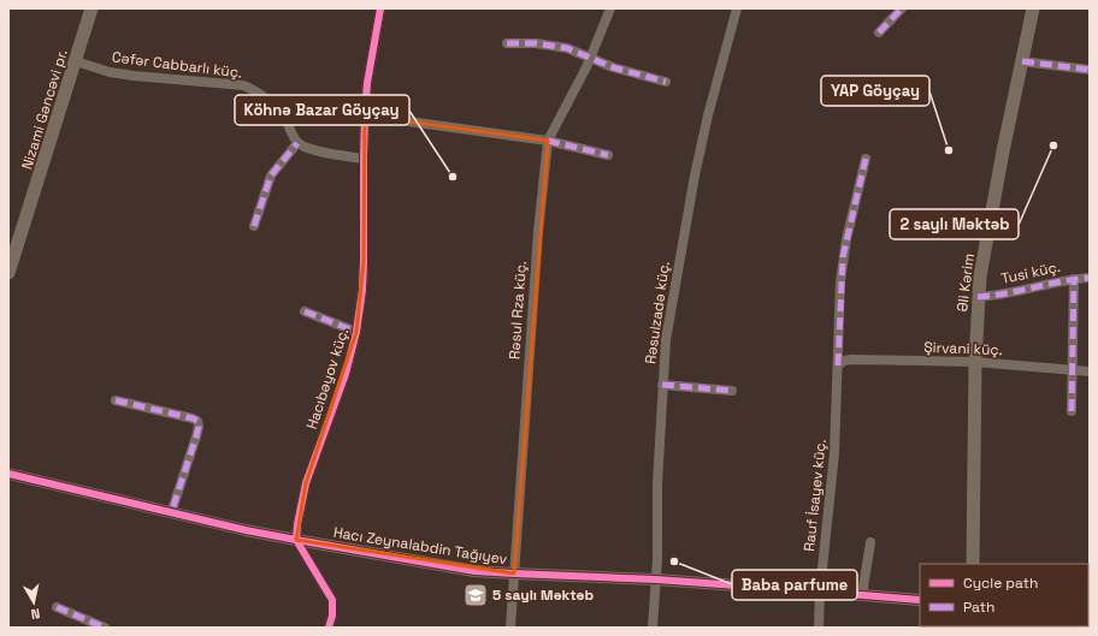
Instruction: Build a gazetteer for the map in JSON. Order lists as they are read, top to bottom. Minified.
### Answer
{"streets":{"main road":["Nizami Gəncəvi pr.","Əli Kərim"],"street":["Cəfər Cabbarlı küç.","Tusi küç.","Rəsul Rza küç.","Rəsulzadə küç.","Şirvani küç.","Hacıbəyov küç.","Rauf İsayev küç.","Hacı Zeynalabdin Tağıyev"]},"crossings":[["Cəfər Cabbarlı küç.","Nizami Gəncəvi pr."],["Tusi küç.","Əli Kərim"],["Əli Kərim","Şirvani küç."],["Rəsul Rza küç.","Hacı Zeynalabdin Tağıyev"],["Rəsulzadə küç.","Hacı Zeynalabdin Tağıyev"],["Şirvani küç.","Rauf İsayev küç."],["Hacıbəyov küç.","Hacı Zeynalabdin Tağıyev"],["Rauf İsayev küç.","Hacı Zeynalabdin Tağıyev"]],"places":{"other":["2 saylı Məktəb","YAP Göyçay","Köhnə Bazar Göyçay","Baba parfume"],"school or university":["5 saylı Məktəb"]},"legend":["Cycle path","Path"],"north":"bottom"}
